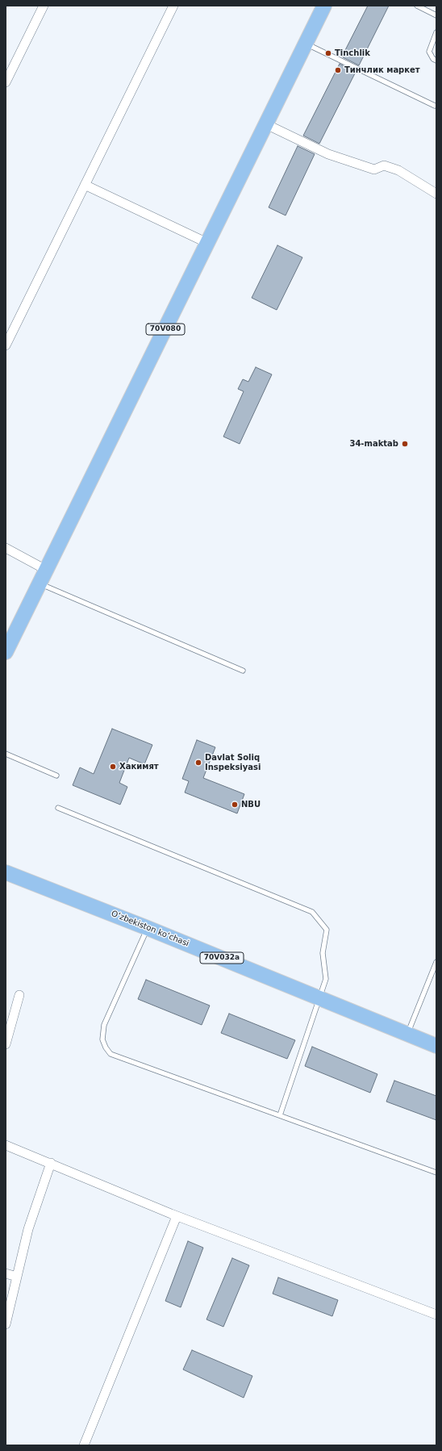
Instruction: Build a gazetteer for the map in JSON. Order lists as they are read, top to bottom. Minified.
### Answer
{"streets":{"main road":["70V080","O‘zbekiston ko‘chasi","70V032a"]},"places":["Tinchlik","Тинчлик маркет","34-maktab","Davlat Soliq Inspeksiyasi","Хакимят","NBU"]}
